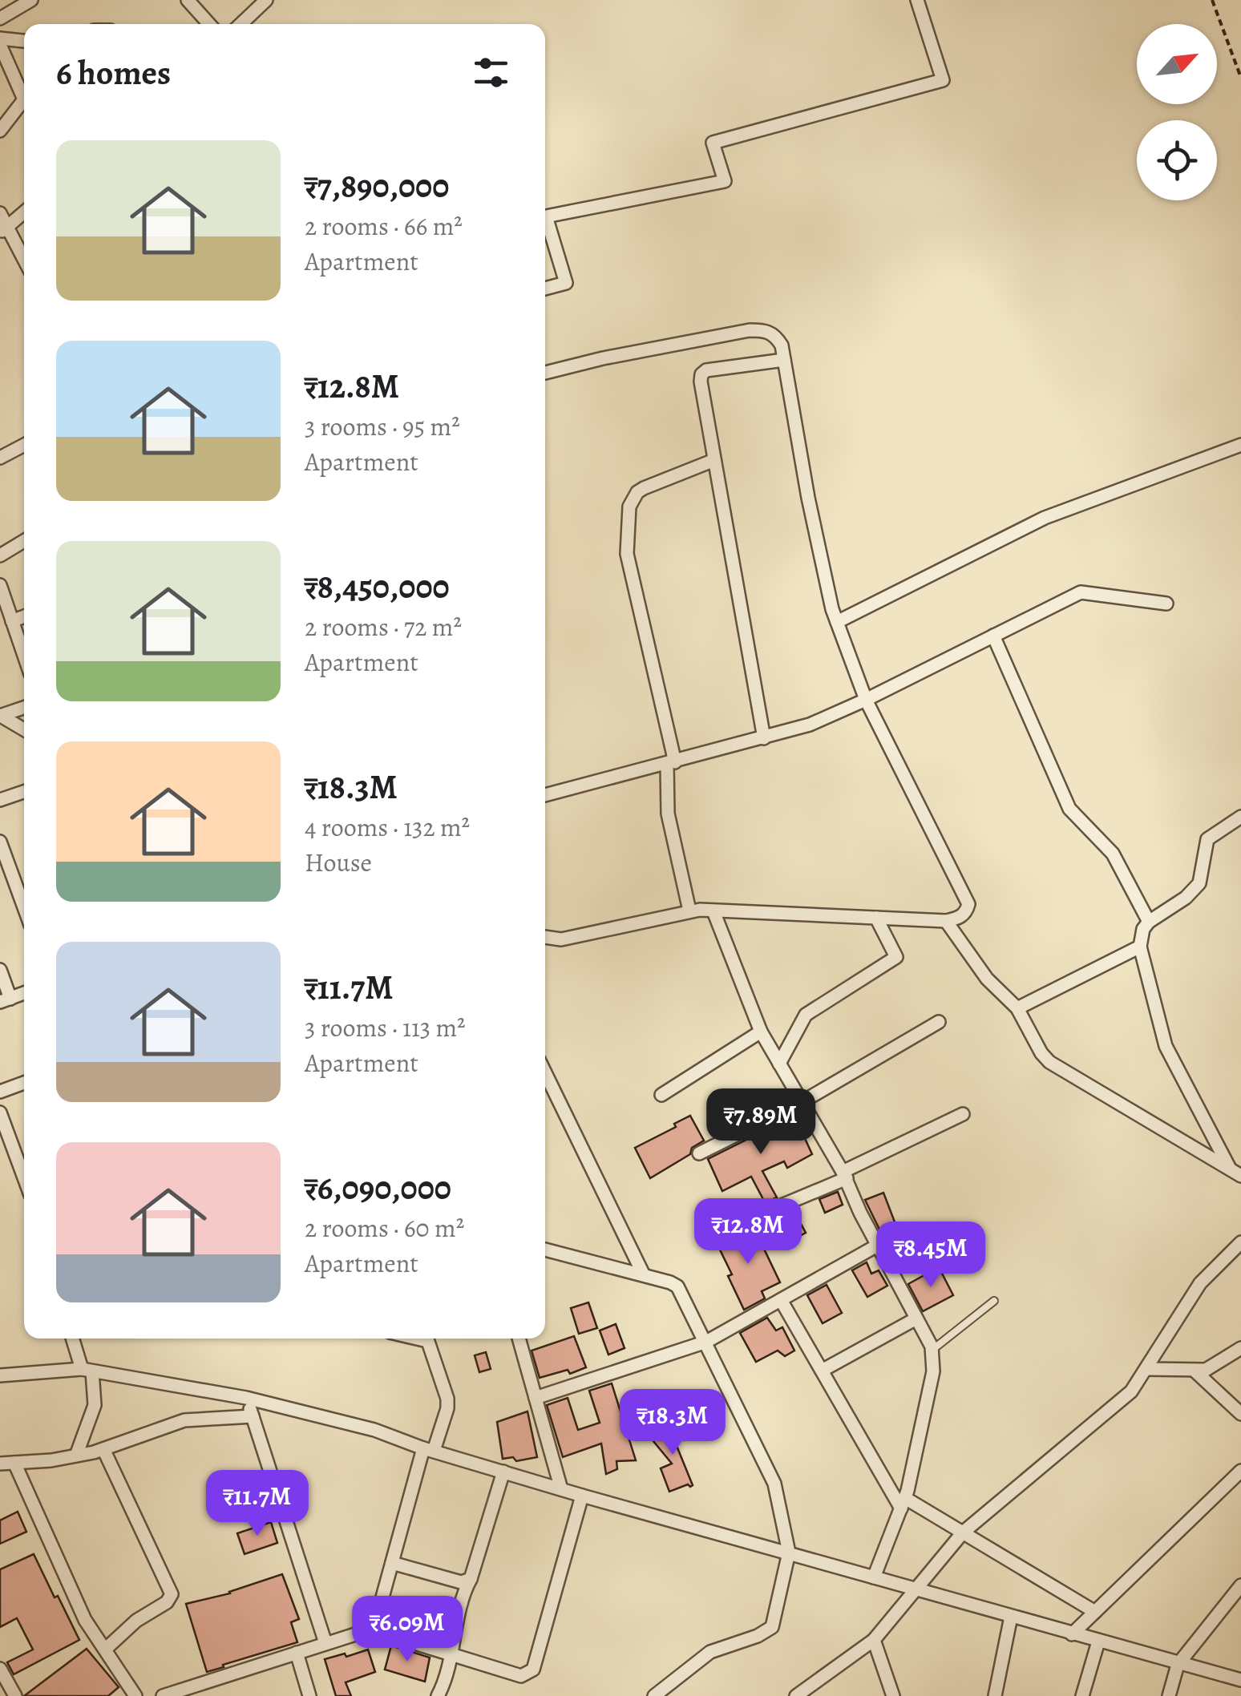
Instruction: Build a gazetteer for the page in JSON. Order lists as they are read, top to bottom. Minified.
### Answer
{"north":"top right","page":{"heading":"6 homes","list":[{"name":"₹7,890,000","note":"2 rooms · 66 m² · Apartment"},{"name":"₹12.8M","note":"3 rooms · 95 m² · Apartment"},{"name":"₹8,450,000","note":"2 rooms · 72 m² · Apartment"},{"name":"₹18.3M","note":"4 rooms · 132 m² · House"},{"name":"₹11.7M","note":"3 rooms · 113 m² · Apartment"},{"name":"₹6,090,000","note":"2 rooms · 60 m² · Apartment"}],"price":["₹7.89M","₹12.8M","₹8.45M","₹18.3M","₹11.7M","₹6.09M"]}}
